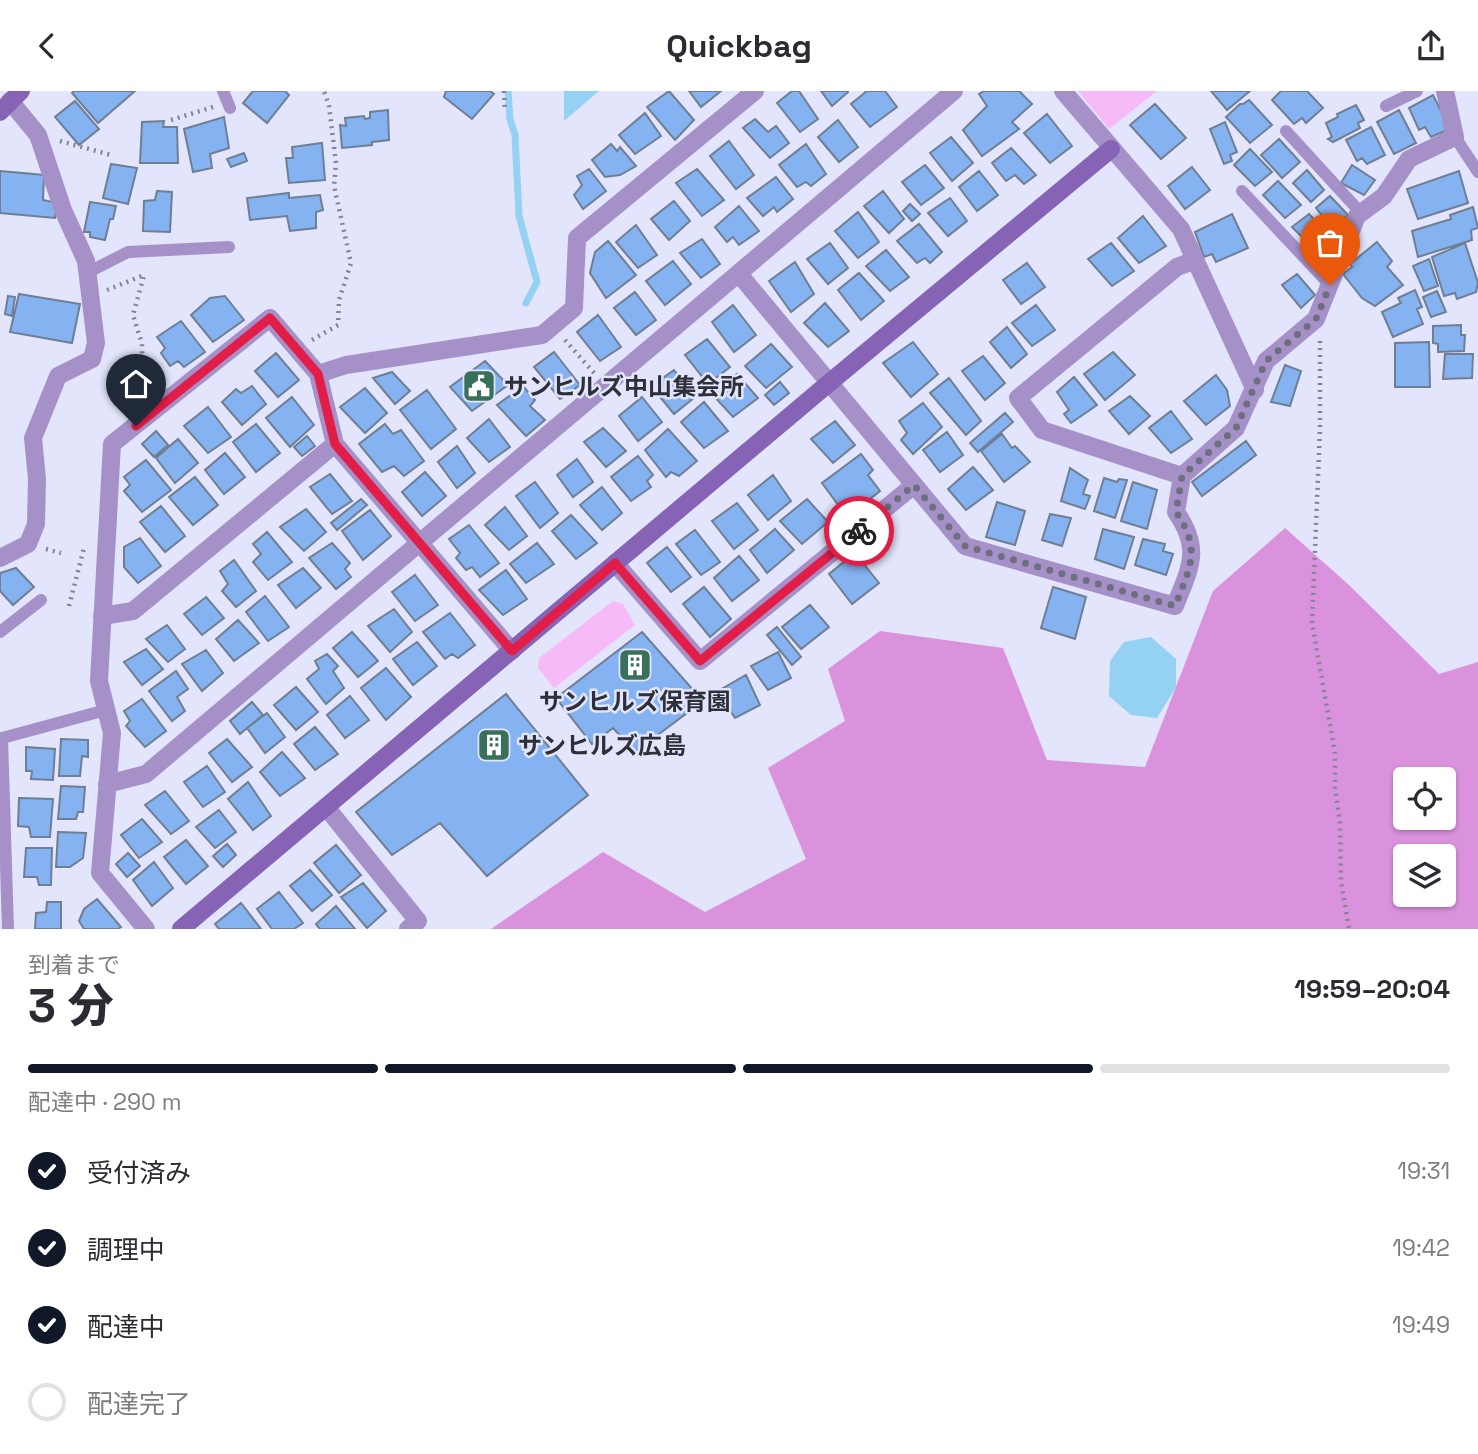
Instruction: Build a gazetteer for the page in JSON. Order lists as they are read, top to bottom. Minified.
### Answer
{"places":{"public building":["サンヒルズ中山集会所"],"building":["サンヒルズ保育園","サンヒルズ広島"]},"page":{"header":"Quickbag","heading":["3 分","到着まで","19:59–20:04"],"bar":"配達中 · 290 m","list":[["受付済み","19:31"],["調理中","19:42"],["配達中","19:49"],"配達完了"]}}
